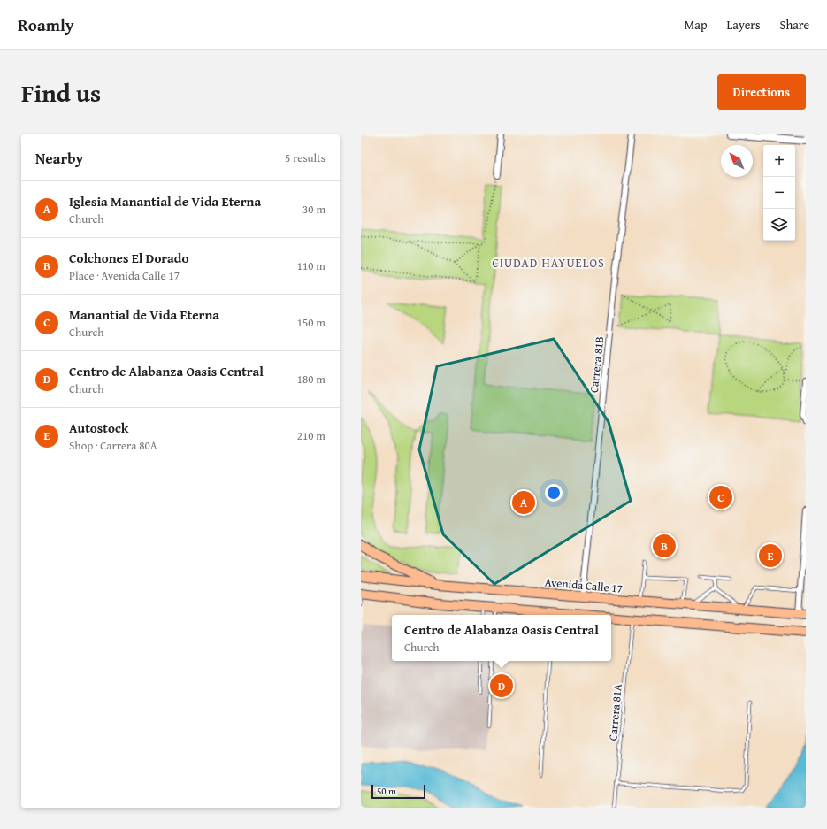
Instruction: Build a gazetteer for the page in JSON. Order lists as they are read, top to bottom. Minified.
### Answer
{"streets":{"main road":["Avenida Calle 17"],"street":["Carrera 81B"],"lane":["Carrera 81A"]},"crossings":[["Carrera 81B","Avenida Calle 17"]],"districts":["CIUDAD HAYUELOS"],"scale_bar":"50 m","north":"top left","page":{"header":"Roamly","nav":["Map","Layers","Share"],"title":"Find us","buttons":"Directions","heading":["Nearby","5 results"],"map_buttons":["+","−"],"list":[{"mark":"A","name":"Iglesia Manantial de Vida Eterna","note":"Church","value":"30 m"},{"mark":"B","name":"Colchones El Dorado","note":"Place · Avenida Calle 17","value":"110 m"},{"mark":"C","name":"Manantial de Vida Eterna","note":"Church","value":"150 m"},{"mark":"D","name":"Centro de Alabanza Oasis Central","note":"Church","value":"180 m"},{"mark":"E","name":"Autostock","note":"Shop · Carrera 80A","value":"210 m"}],"pins":["C","A","B","E","D"],"popup":["Centro de Alabanza Oasis Central","Church"],"scale":"50 m"}}
